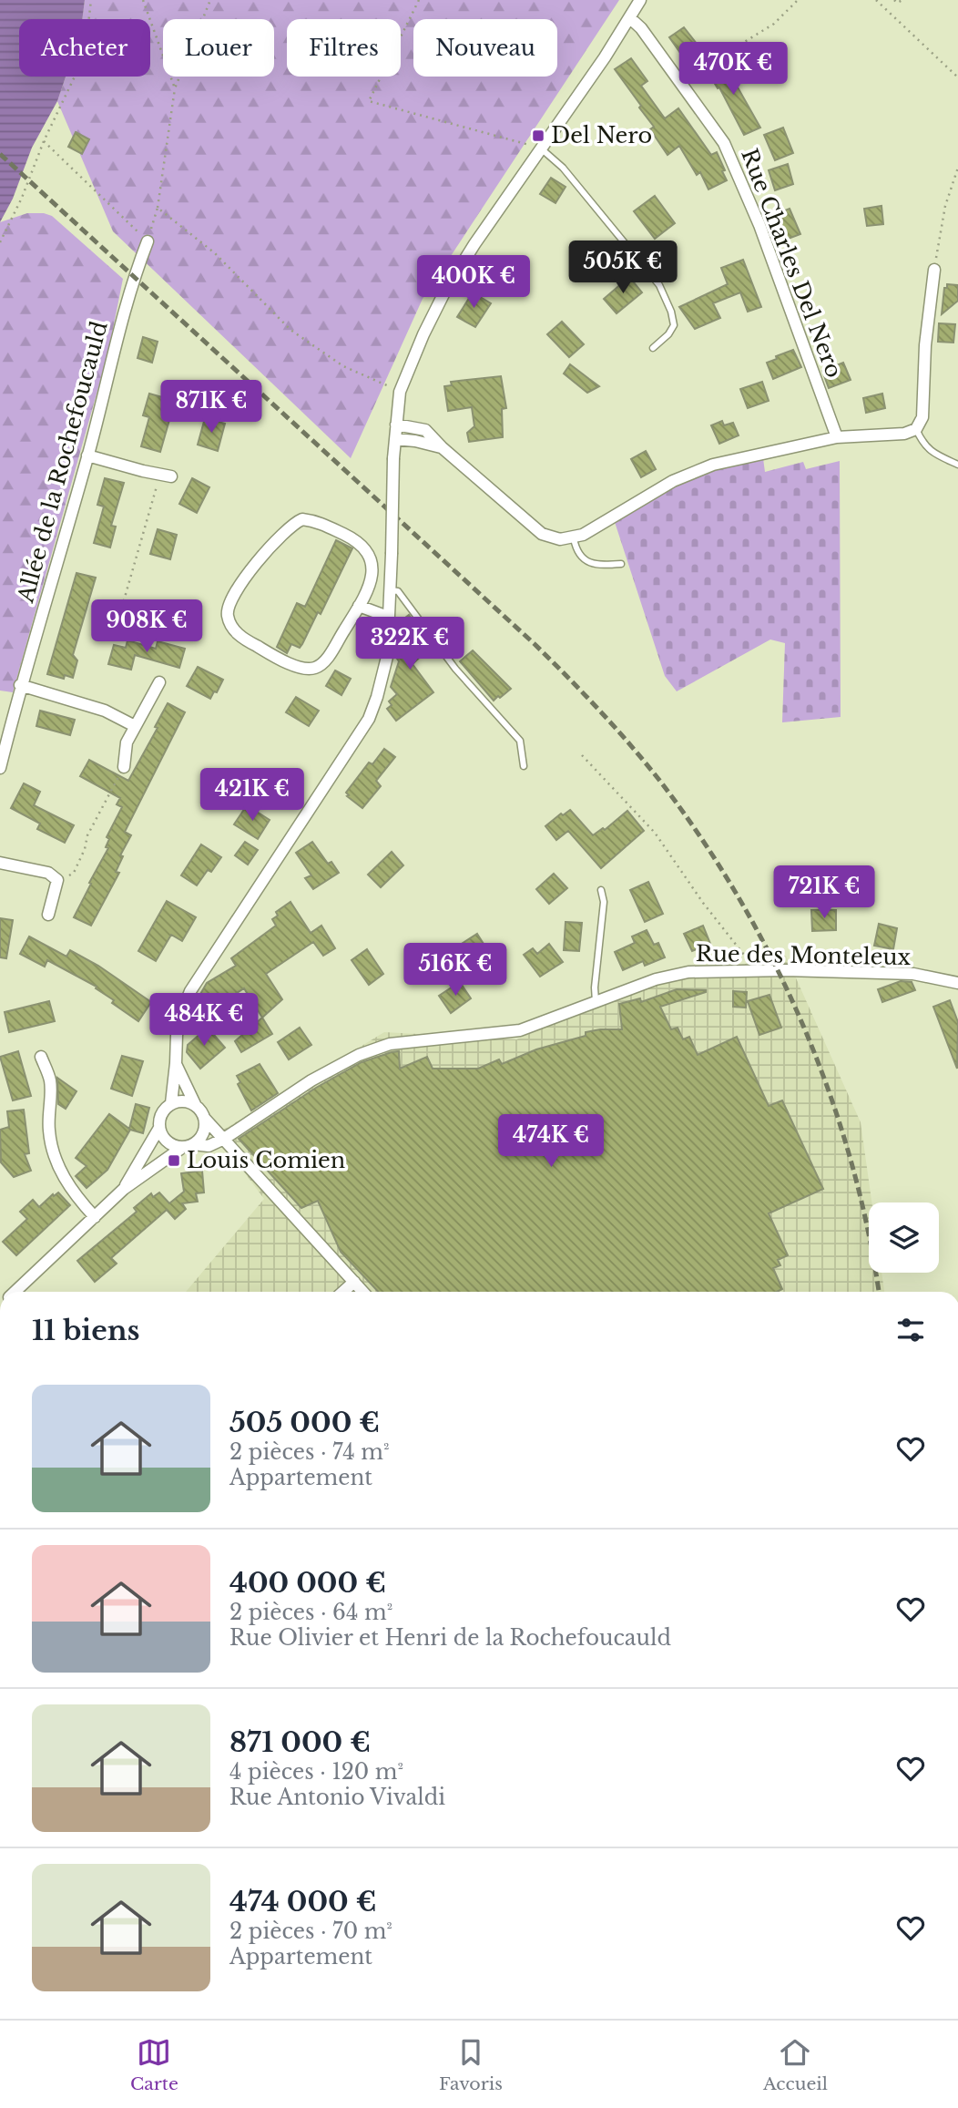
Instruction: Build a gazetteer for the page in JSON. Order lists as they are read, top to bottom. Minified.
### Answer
{"streets":{"street":["Rue Charles Del Nero","Allée de la Rochefoucauld","Rue des Monteleux"]},"places":{"transit":["Del Nero","Louis Comien"]},"page":{"chip":["Acheter","Louer","Filtres","Nouveau"],"price":["470K €","505K €","400K €","871K €","908K €","322K €","421K €","721K €","516K €","484K €","474K €"],"heading":"11 biens","list":[{"name":"505 000 €","note":"2 pièces · 74 m² · Appartement"},{"name":"400 000 €","note":"2 pièces · 64 m² · Rue Olivier et Henri de la Rochefoucauld"},{"name":"871 000 €","note":"4 pièces · 120 m² · Rue Antonio Vivaldi"},{"name":"474 000 €","note":"2 pièces · 70 m² · Appartement"}],"tabs":["Carte","Favoris","Accueil"]}}
